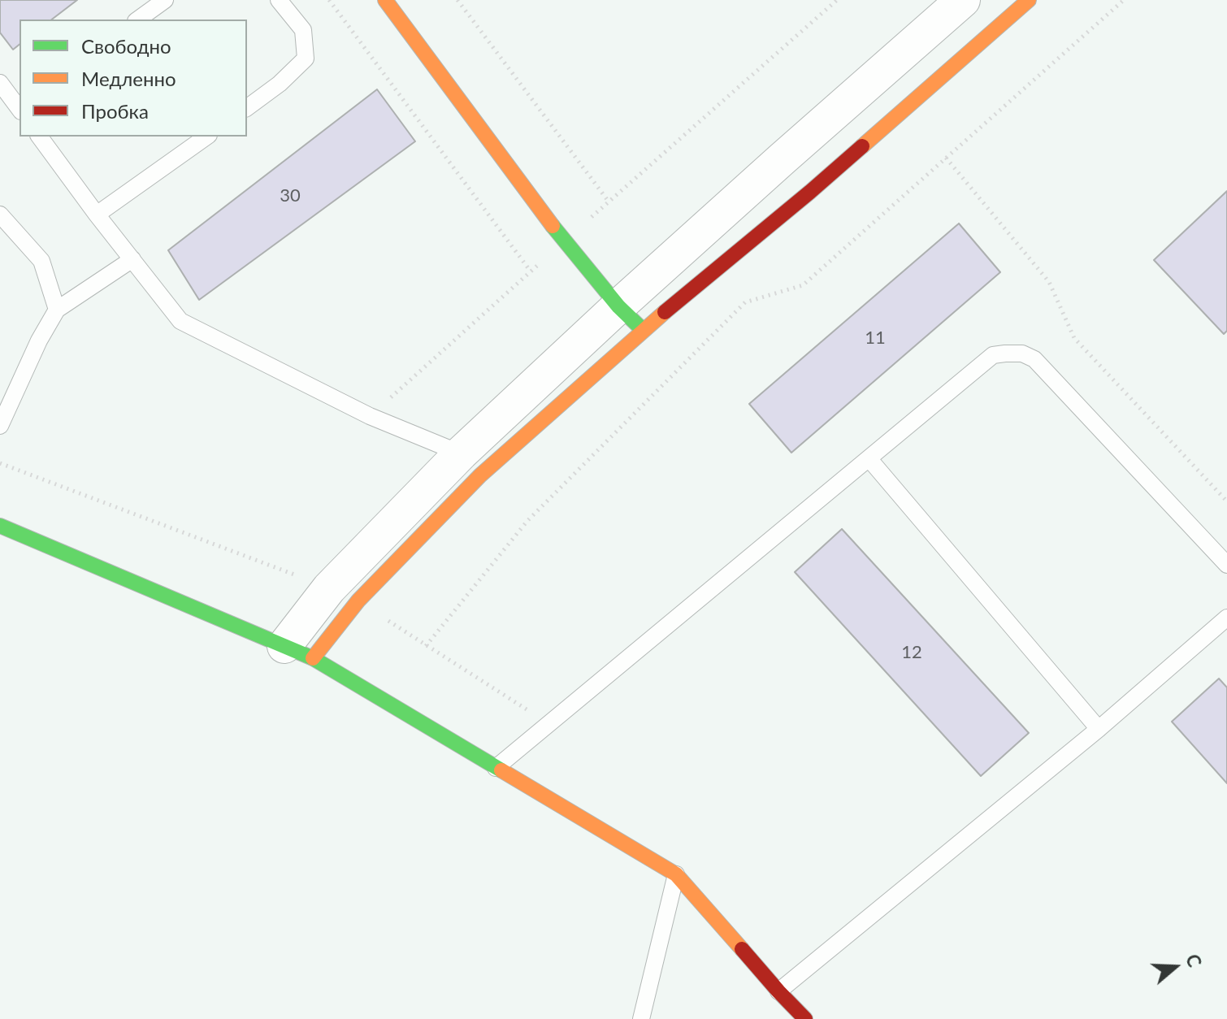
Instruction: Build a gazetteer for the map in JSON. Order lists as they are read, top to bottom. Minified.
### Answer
{"house_numbers":["30","11","12"],"legend":["Свободно","Медленно","Пробка"],"north":"right"}
